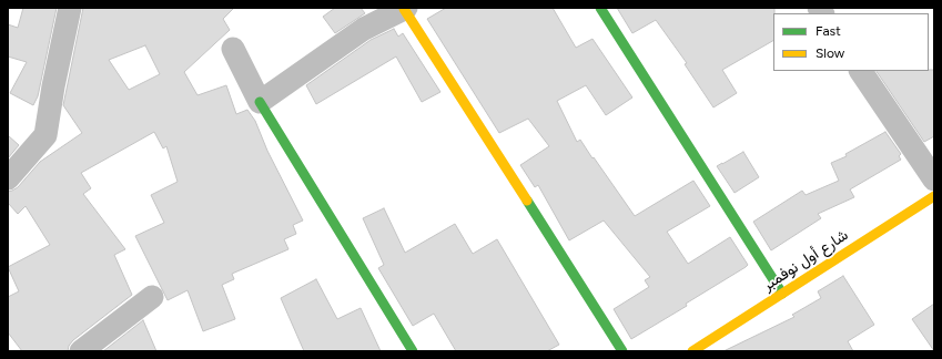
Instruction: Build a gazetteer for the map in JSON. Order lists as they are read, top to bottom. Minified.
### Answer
{"streets":{"street":["شارع أول نوفمبر"]},"legend":["Fast","Slow"]}
